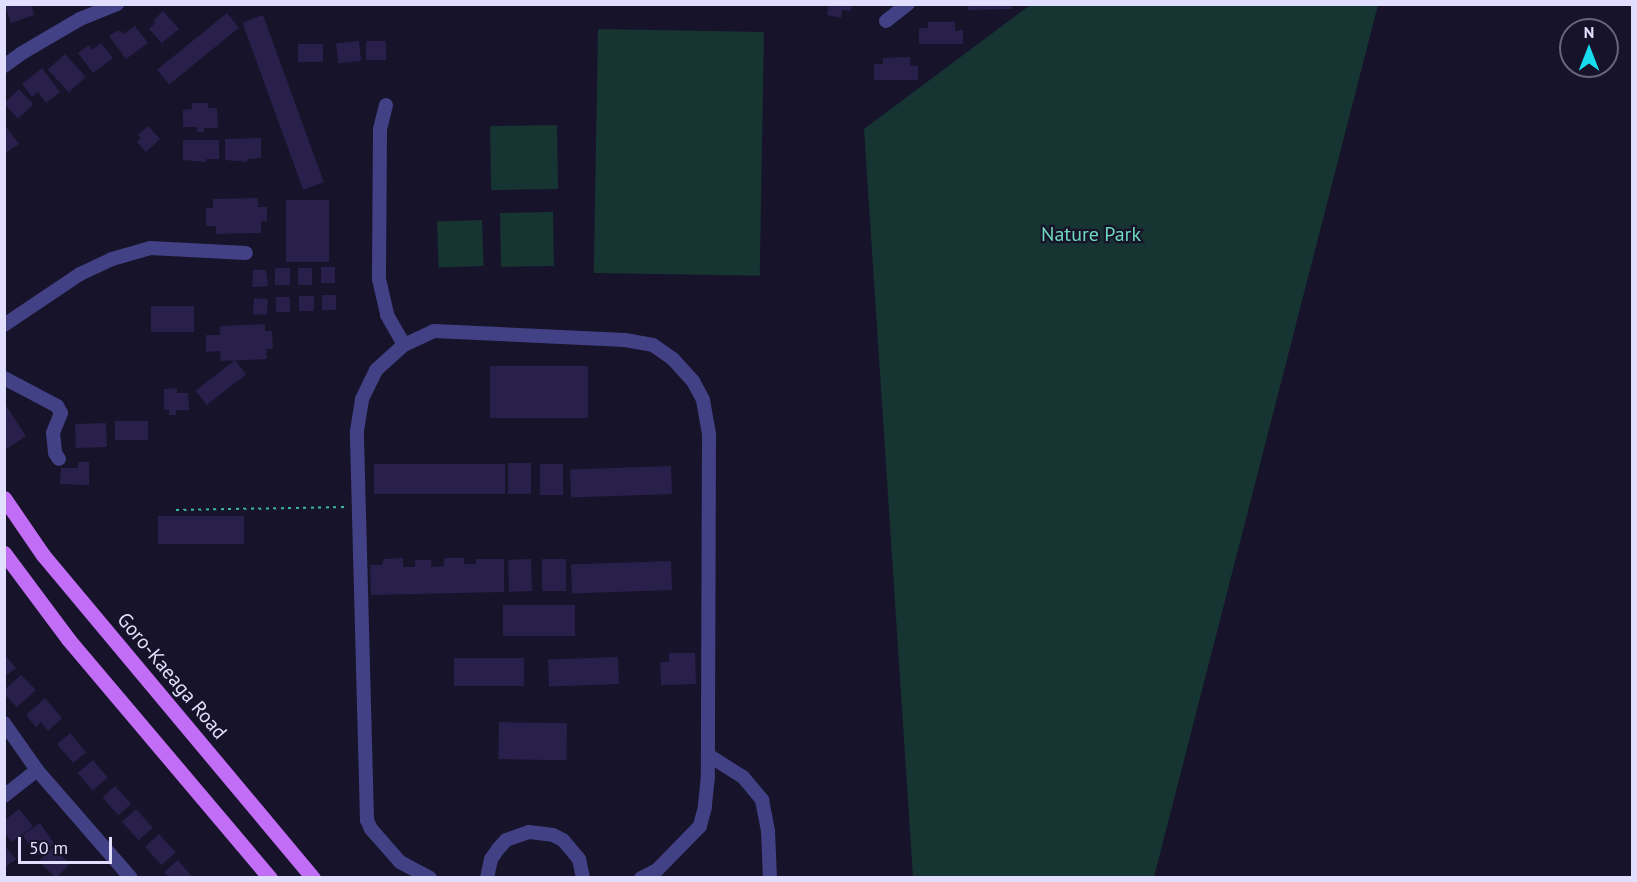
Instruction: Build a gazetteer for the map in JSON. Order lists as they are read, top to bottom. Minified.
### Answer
{"streets":{"main road":["Goro-Kaeaga Road"]},"parks":["Nature Park"],"scale_bar":"50 m","north":"top"}
